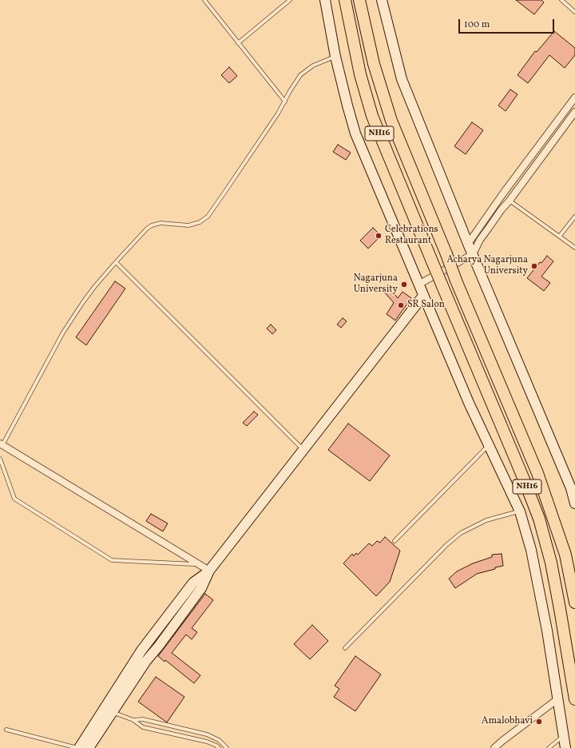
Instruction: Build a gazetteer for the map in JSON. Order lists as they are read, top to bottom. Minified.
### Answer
{"streets":{"highway":["NH16"]},"places":["Celebrations Restaurant","Acharya Nagarjuna University","Nagarjuna University","SR Salon","Amalobhavi"],"scale_bar":"100 m"}
